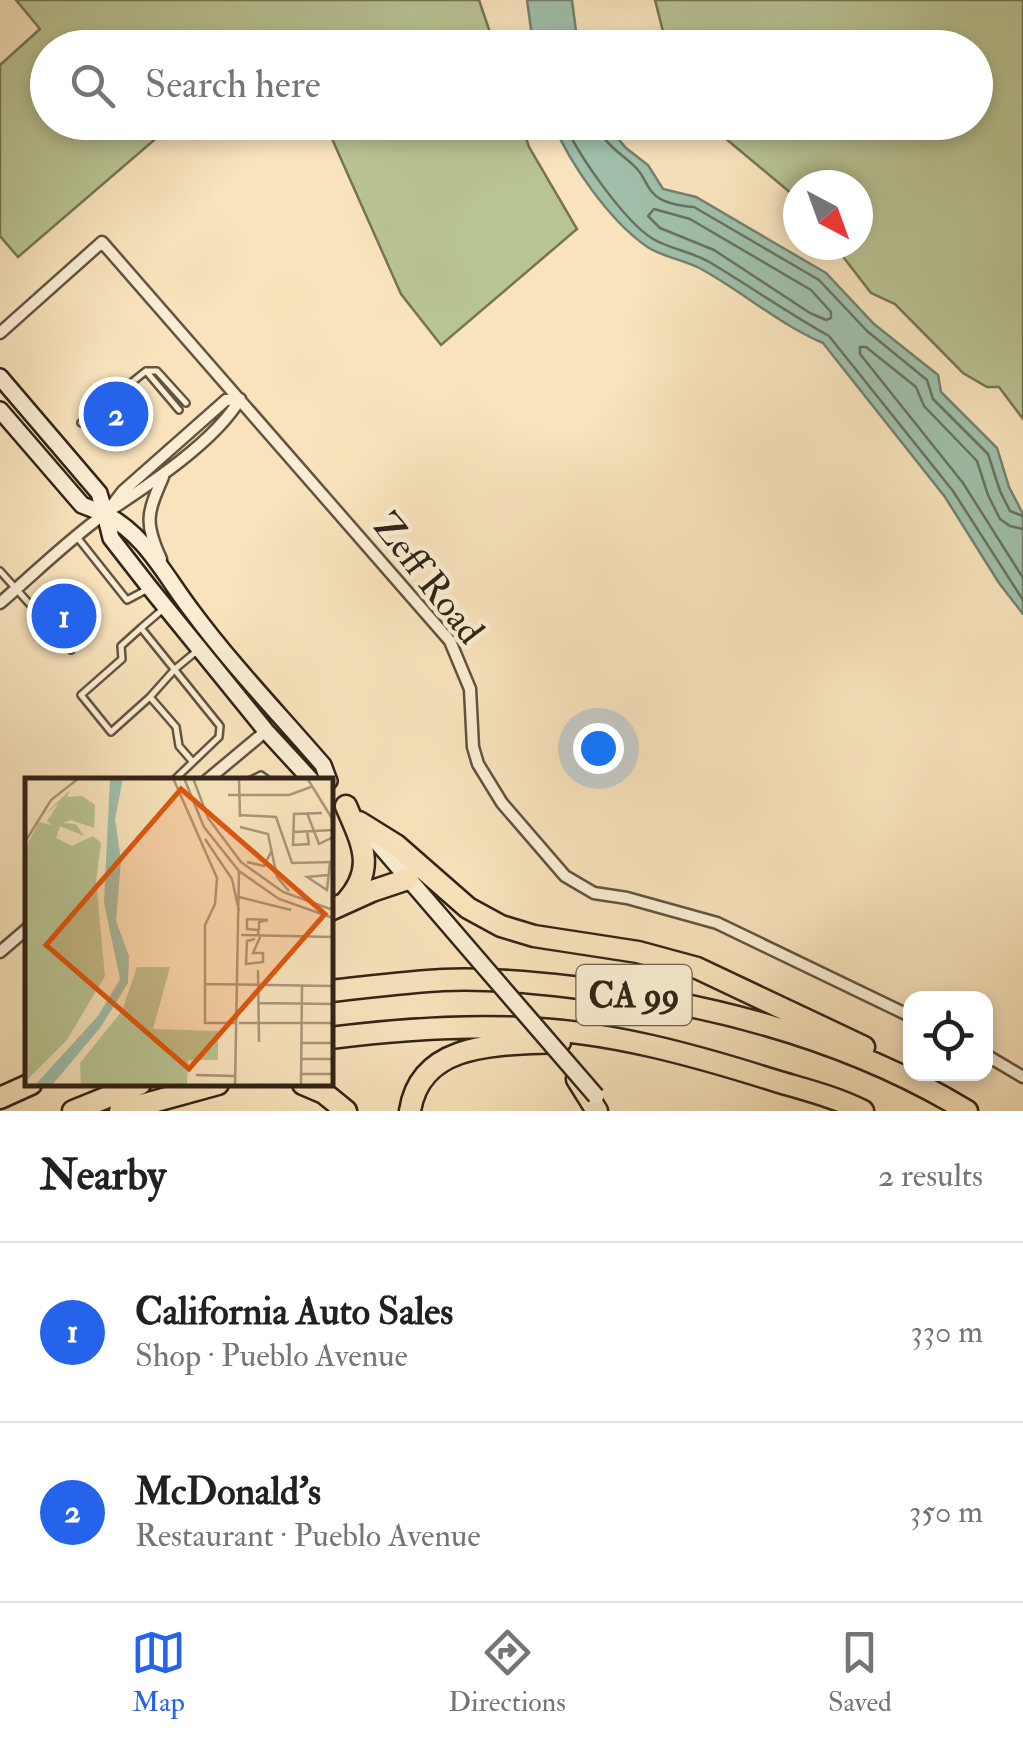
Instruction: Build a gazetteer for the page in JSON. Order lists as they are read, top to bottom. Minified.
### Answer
{"streets":{"highway":["CA 99"],"street":["Zeff Road"]},"north":"bottom right","page":{"search":"Search here","pins":["2","1"],"heading":["Nearby","2 results"],"list":[{"mark":"1","name":"California Auto Sales","note":"Shop · Pueblo Avenue","value":"330 m"},{"mark":"2","name":"McDonald's","note":"Restaurant · Pueblo Avenue","value":"350 m"}],"nav":["Map","Directions","Saved"]}}
